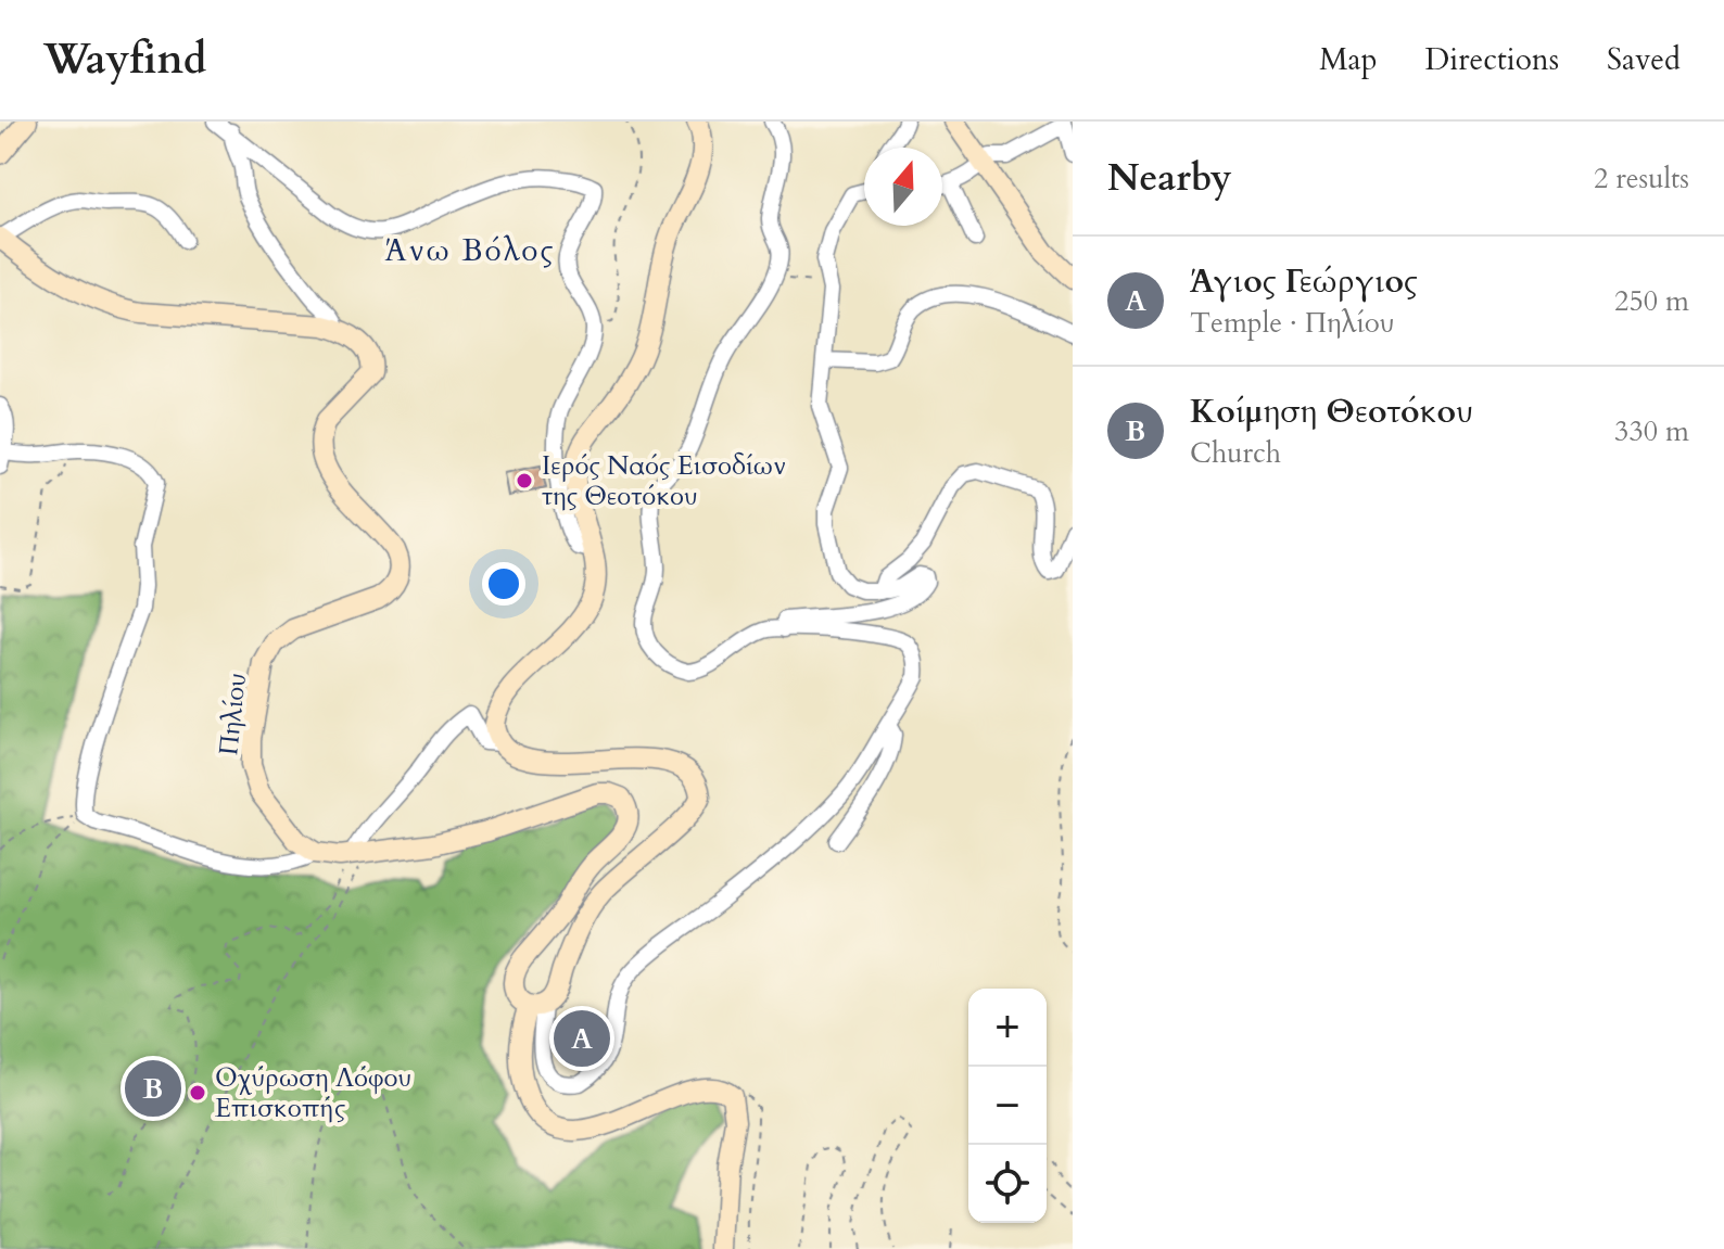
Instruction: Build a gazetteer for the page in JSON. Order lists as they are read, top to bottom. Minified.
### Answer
{"streets":{"main road":["Πηλίου"]},"districts":["Άνω Βόλος"],"places":["Ιερός Ναός Εισοδίων της Θεοτόκου","Οχύρωση Λόφου Επισκοπής"],"north":"top","page":{"header":"Wayfind","nav":["Map","Directions","Saved"],"heading":["Nearby","2 results"],"list":[{"mark":"A","name":"Άγιος Γεώργιος","note":"Temple · Πηλίου","value":"250 m"},{"mark":"B","name":"Κοίμηση Θεοτόκου","note":"Church","value":"330 m"}],"map_buttons":["+","−"],"pins":["A","B"]}}
